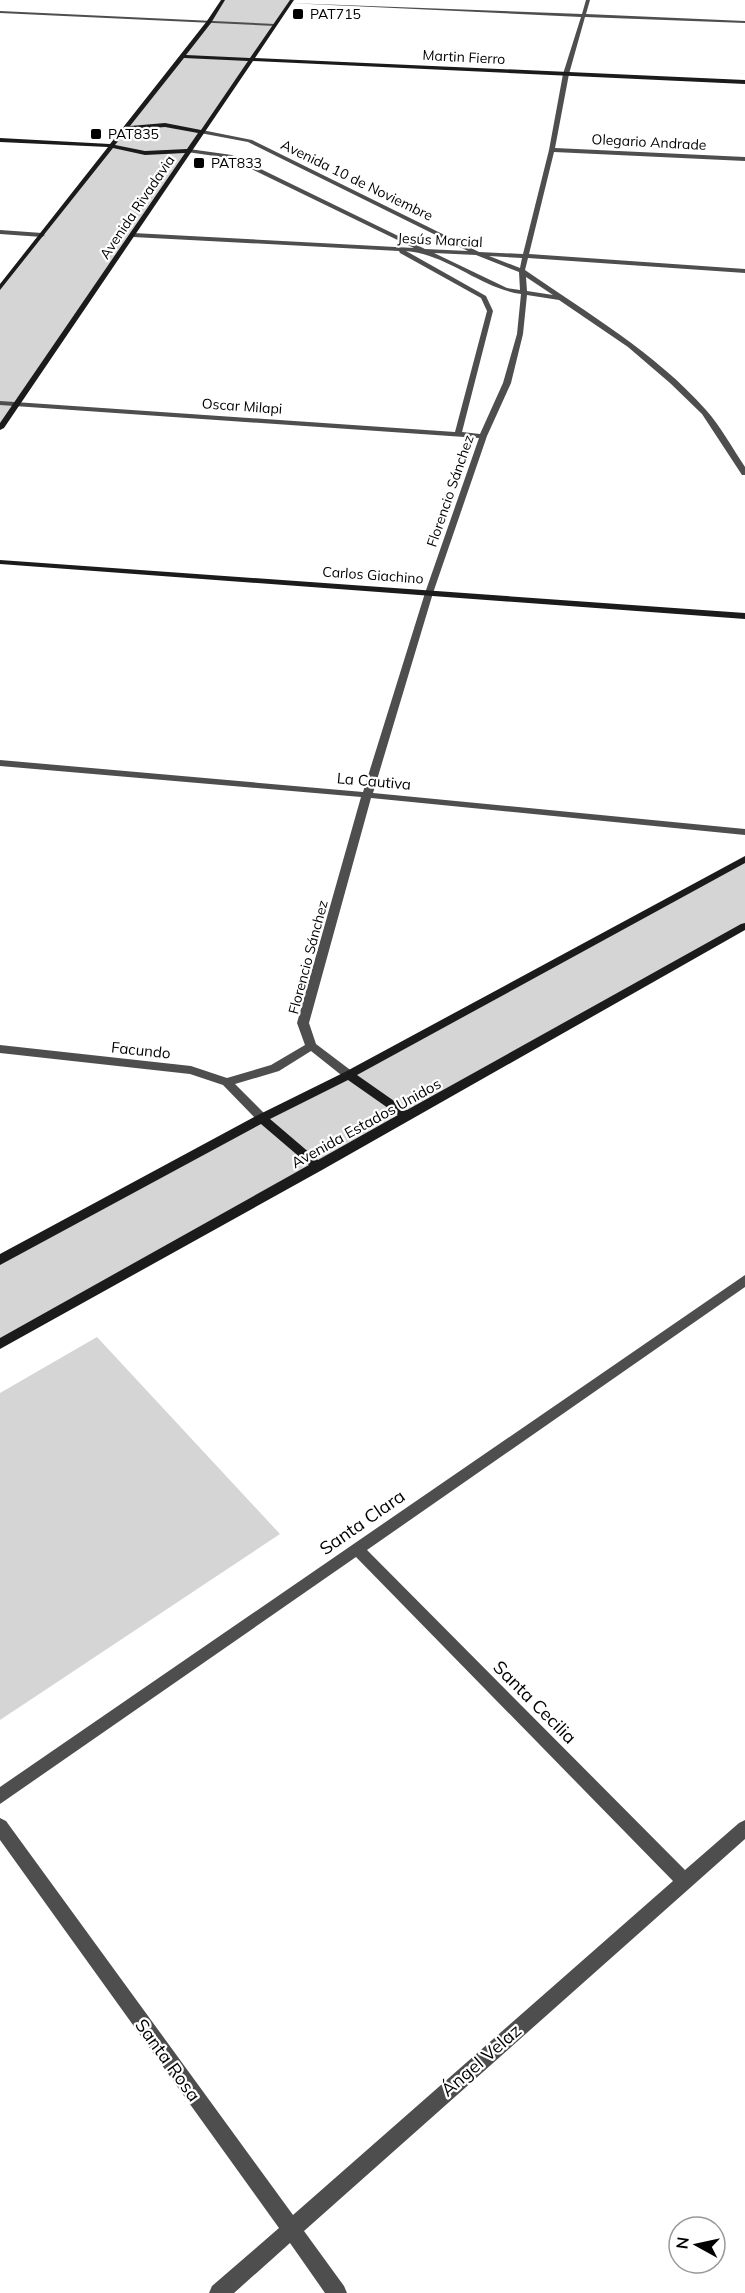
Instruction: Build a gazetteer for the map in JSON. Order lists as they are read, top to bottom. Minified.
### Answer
{"streets":{"main road":["Martin Fierro","Avenida Rivadavia","Carlos Giachino","Avenida Estados Unidos"],"street":["Olegario Andrade","Avenida 10 de Noviembre","Jesús Marcial","Oscar Milapi","Florencio Sánchez","La Cautiva","Facundo","Santa Clara","Santa Cecilia","Santa Rosa","Ángel Velaz"]},"crossings":[["Martin Fierro","Avenida Rivadavia"],["Martin Fierro","Florencio Sánchez"],["Olegario Andrade","Florencio Sánchez"],["Avenida 10 de Noviembre","Avenida Rivadavia"],["Avenida 10 de Noviembre","Jesús Marcial"],["Avenida 10 de Noviembre","Florencio Sánchez"],["Avenida Rivadavia","Jesús Marcial"],["Avenida Rivadavia","Oscar Milapi"],["Jesús Marcial","Florencio Sánchez"],["Oscar Milapi","Florencio Sánchez"],["Florencio Sánchez","Carlos Giachino"],["Florencio Sánchez","La Cautiva"],["Santa Clara","Santa Cecilia"],["Santa Cecilia","Ángel Velaz"],["Santa Rosa","Ángel Velaz"]],"places":{"transit":["PAT715","PAT835","PAT833"]},"north":"left"}
